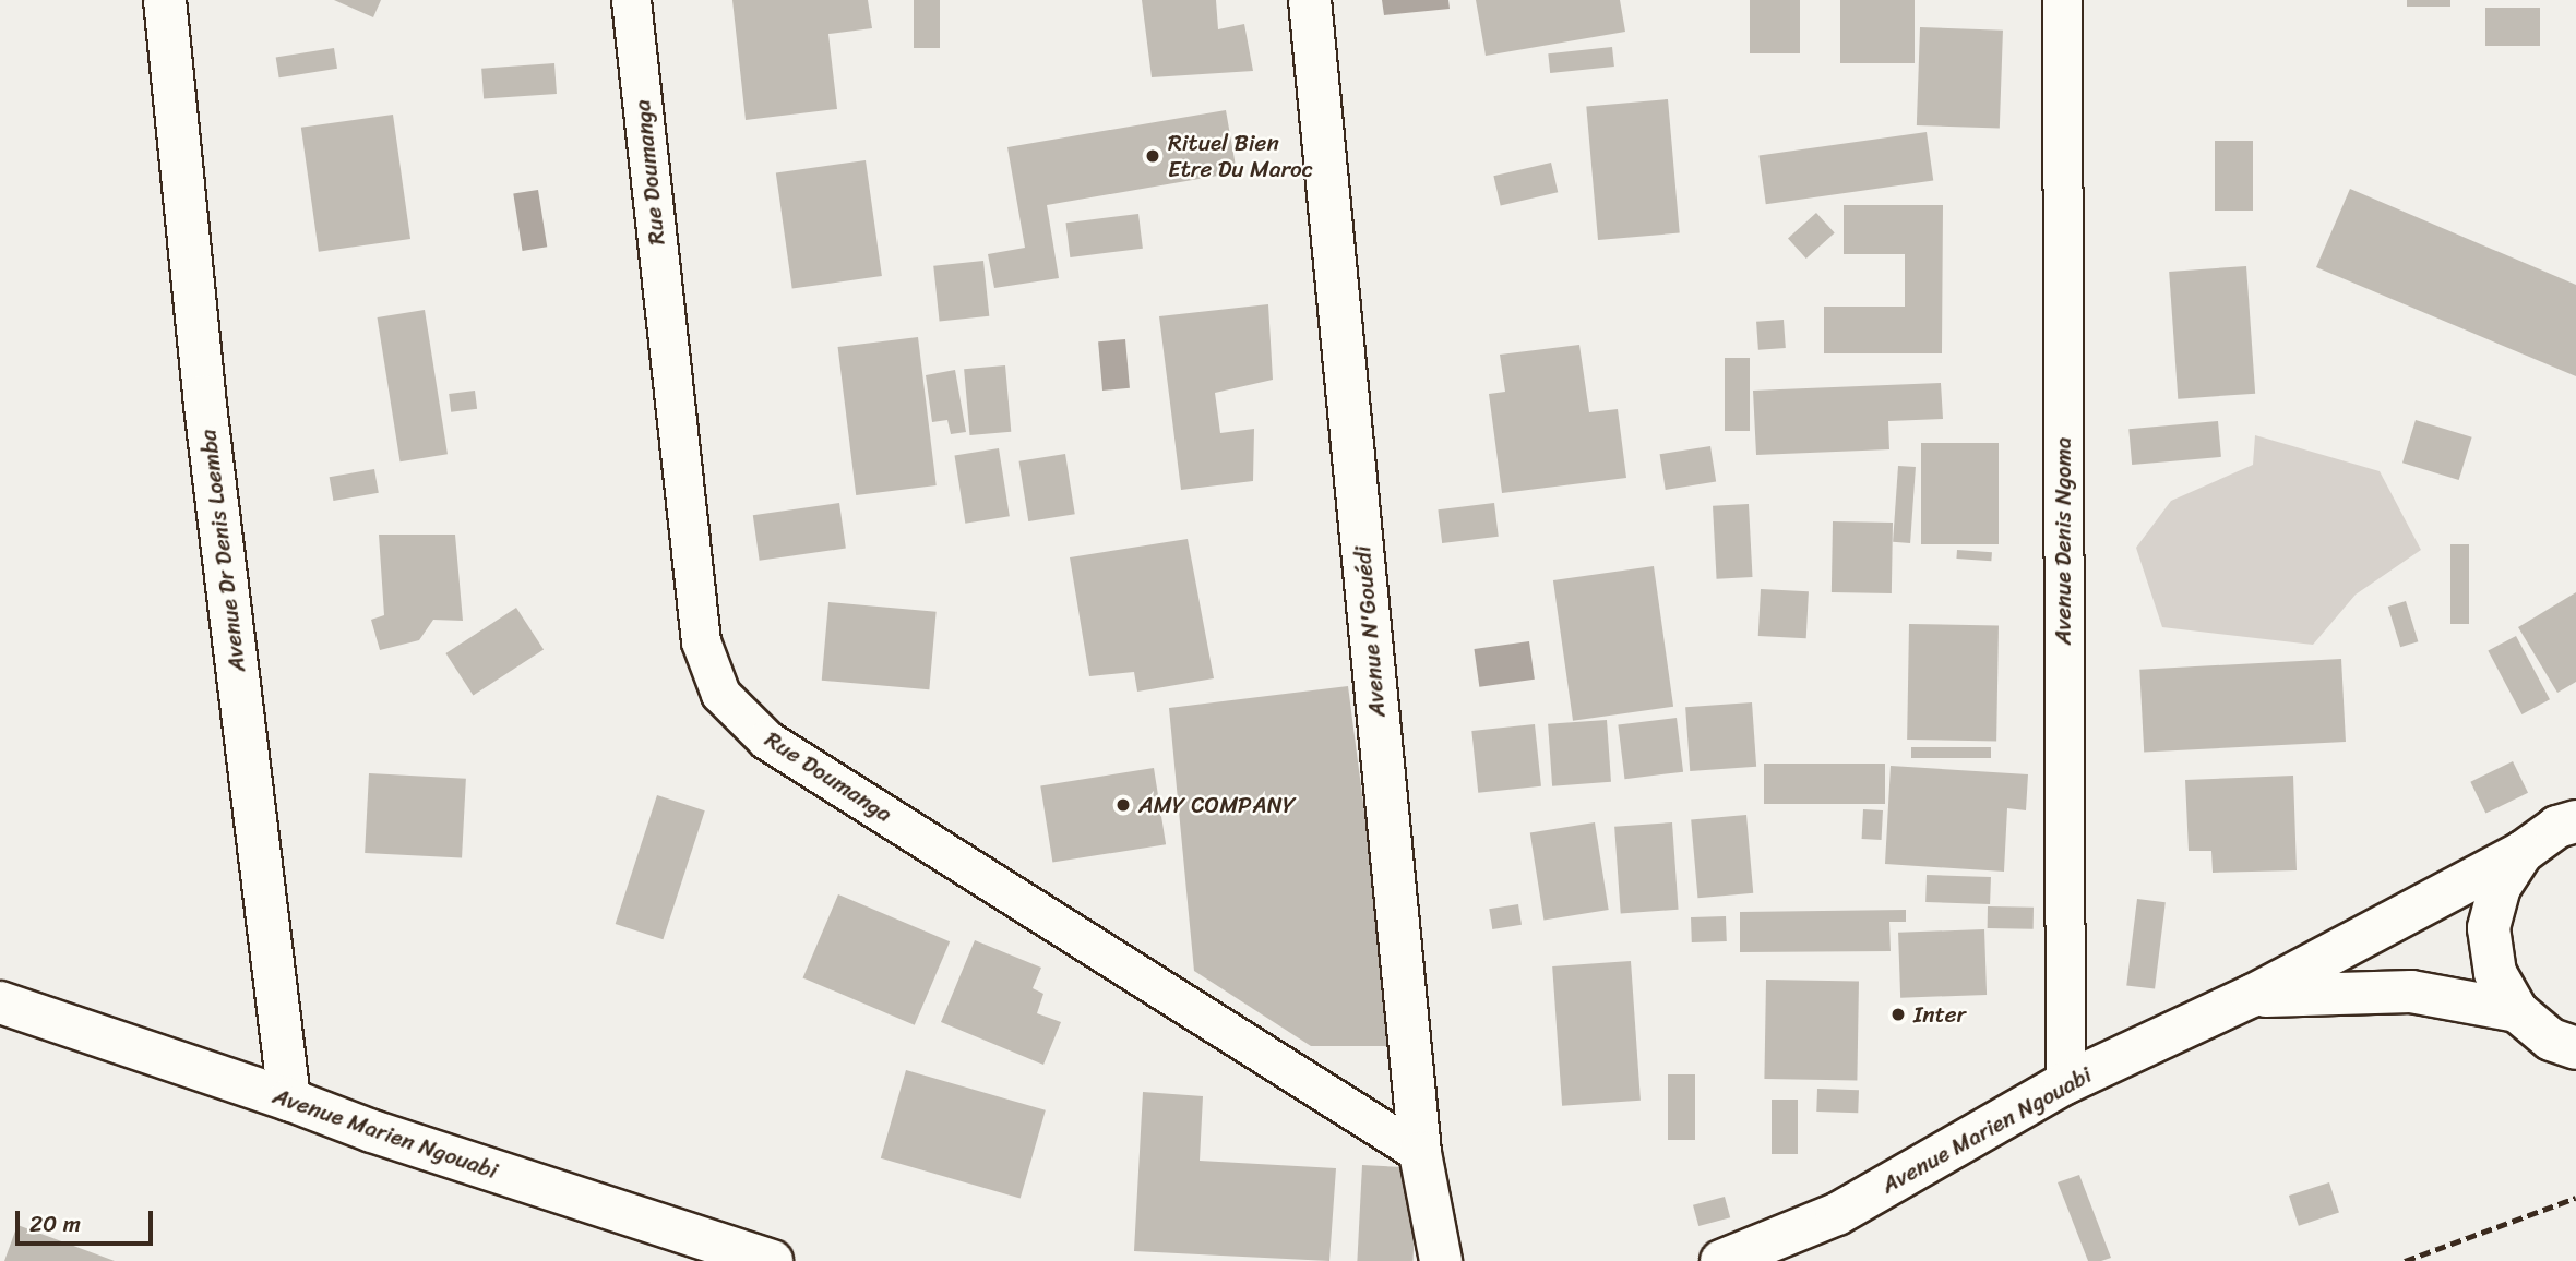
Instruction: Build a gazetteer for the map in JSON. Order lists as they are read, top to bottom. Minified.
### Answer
{"streets":{"street":["Rue Doumanga","Avenue Denis Ngoma","Avenue Dr Denis Loemba","Avenue N'Gouédi","Avenue Marien Ngouabi"]},"crossings":[["Rue Doumanga","Avenue N'Gouédi"],["Avenue Denis Ngoma","Avenue Marien Ngouabi"],["Avenue Dr Denis Loemba","Avenue Marien Ngouabi"]],"places":["Rituel Bien Etre Du Maroc","AMY COMPANY","Inter"],"scale_bar":"20 m"}
